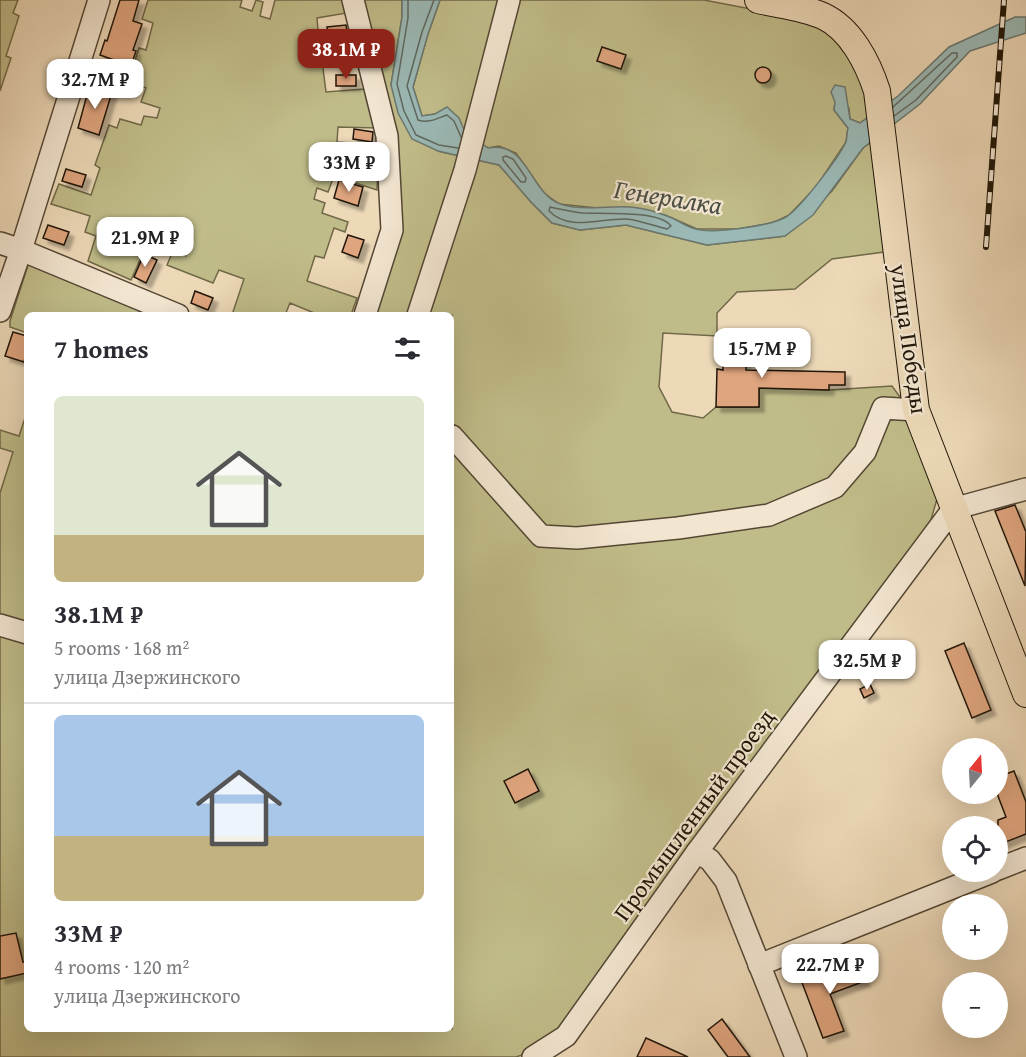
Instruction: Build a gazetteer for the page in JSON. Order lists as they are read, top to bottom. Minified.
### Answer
{"streets":{"main road":["улица Победы"],"street":["Промышленный проезд"]},"crossings":[["улица Победы","Промышленный проезд"]],"water":["Генералка"],"north":"top","page":{"price":["38.1M ₽","32.7M ₽","33M ₽","21.9M ₽","15.7M ₽","32.5M ₽","22.7M ₽"],"heading":"7 homes","list":[{"name":"38.1M ₽","note":"5 rooms · 168 m² · улица Дзержинского"},{"name":"33M ₽","note":"4 rooms · 120 m² · улица Дзержинского"}],"map_buttons":["+","−"]}}
